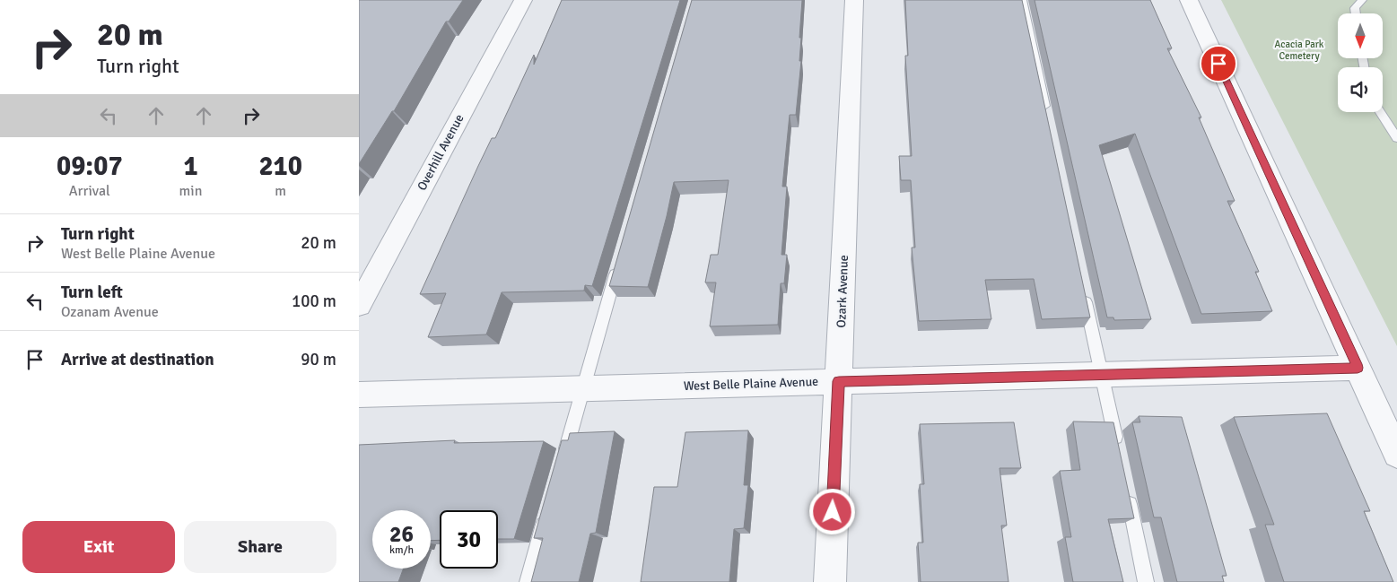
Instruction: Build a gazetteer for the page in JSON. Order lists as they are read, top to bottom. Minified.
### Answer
{"streets":{"street":["Overhill Avenue","Ozark Avenue","West Belle Plaine Avenue"]},"crossings":[["Ozark Avenue","West Belle Plaine Avenue"]],"parks":["Acacia Park Cemetery"],"north":"bottom","page":{"turn":["20 m","Turn right"],"eta":["09:07","Arrival","1","min","210","m"],"list":[{"name":"Turn right","note":"West Belle Plaine Avenue","value":"20 m"},{"name":"Turn left","note":"Ozanam Avenue","value":"100 m"},{"name":"Arrive at destination","value":"90 m"}],"speed":"26 km/h","limit":"30","buttons":["Exit","Share"]}}
